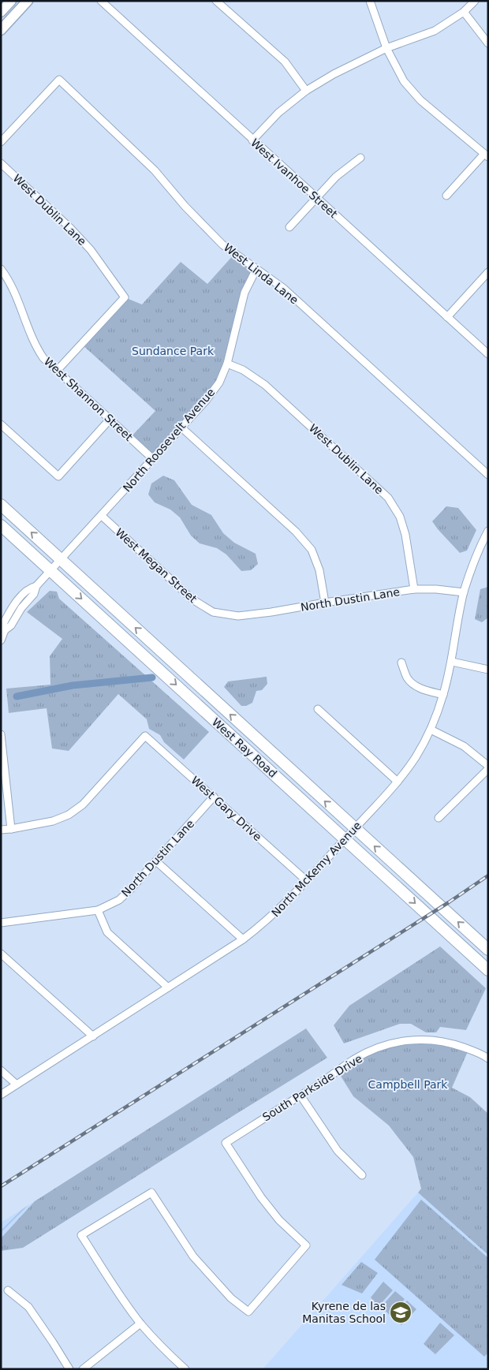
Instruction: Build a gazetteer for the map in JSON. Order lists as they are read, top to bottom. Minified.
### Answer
{"streets":{"main road":["West Ray Road"],"street":["West Ivanhoe Street","West Dublin Lane","West Linda Lane","West Shannon Street","North Roosevelt Avenue","West Megan Street","North Dustin Lane","West Gary Drive","North McKemy Avenue","South Parkside Drive"]},"crossings":[["West Dublin Lane","West Shannon Street"],["West Dublin Lane","North Roosevelt Avenue"],["West Dublin Lane","North Dustin Lane"],["West Linda Lane","North Roosevelt Avenue"],["West Shannon Street","North Roosevelt Avenue"],["North Roosevelt Avenue","West Megan Street"],["North Roosevelt Avenue","West Ray Road"],["West Megan Street","North Dustin Lane"],["North Dustin Lane","West Gary Drive"],["North Dustin Lane","North McKemy Avenue"],["West Ray Road","North McKemy Avenue"],["West Gary Drive","North McKemy Avenue"]],"parks":["Sundance Park","Campbell Park"],"places":{"school or university":["Kyrene de las Manitas School"]}}
